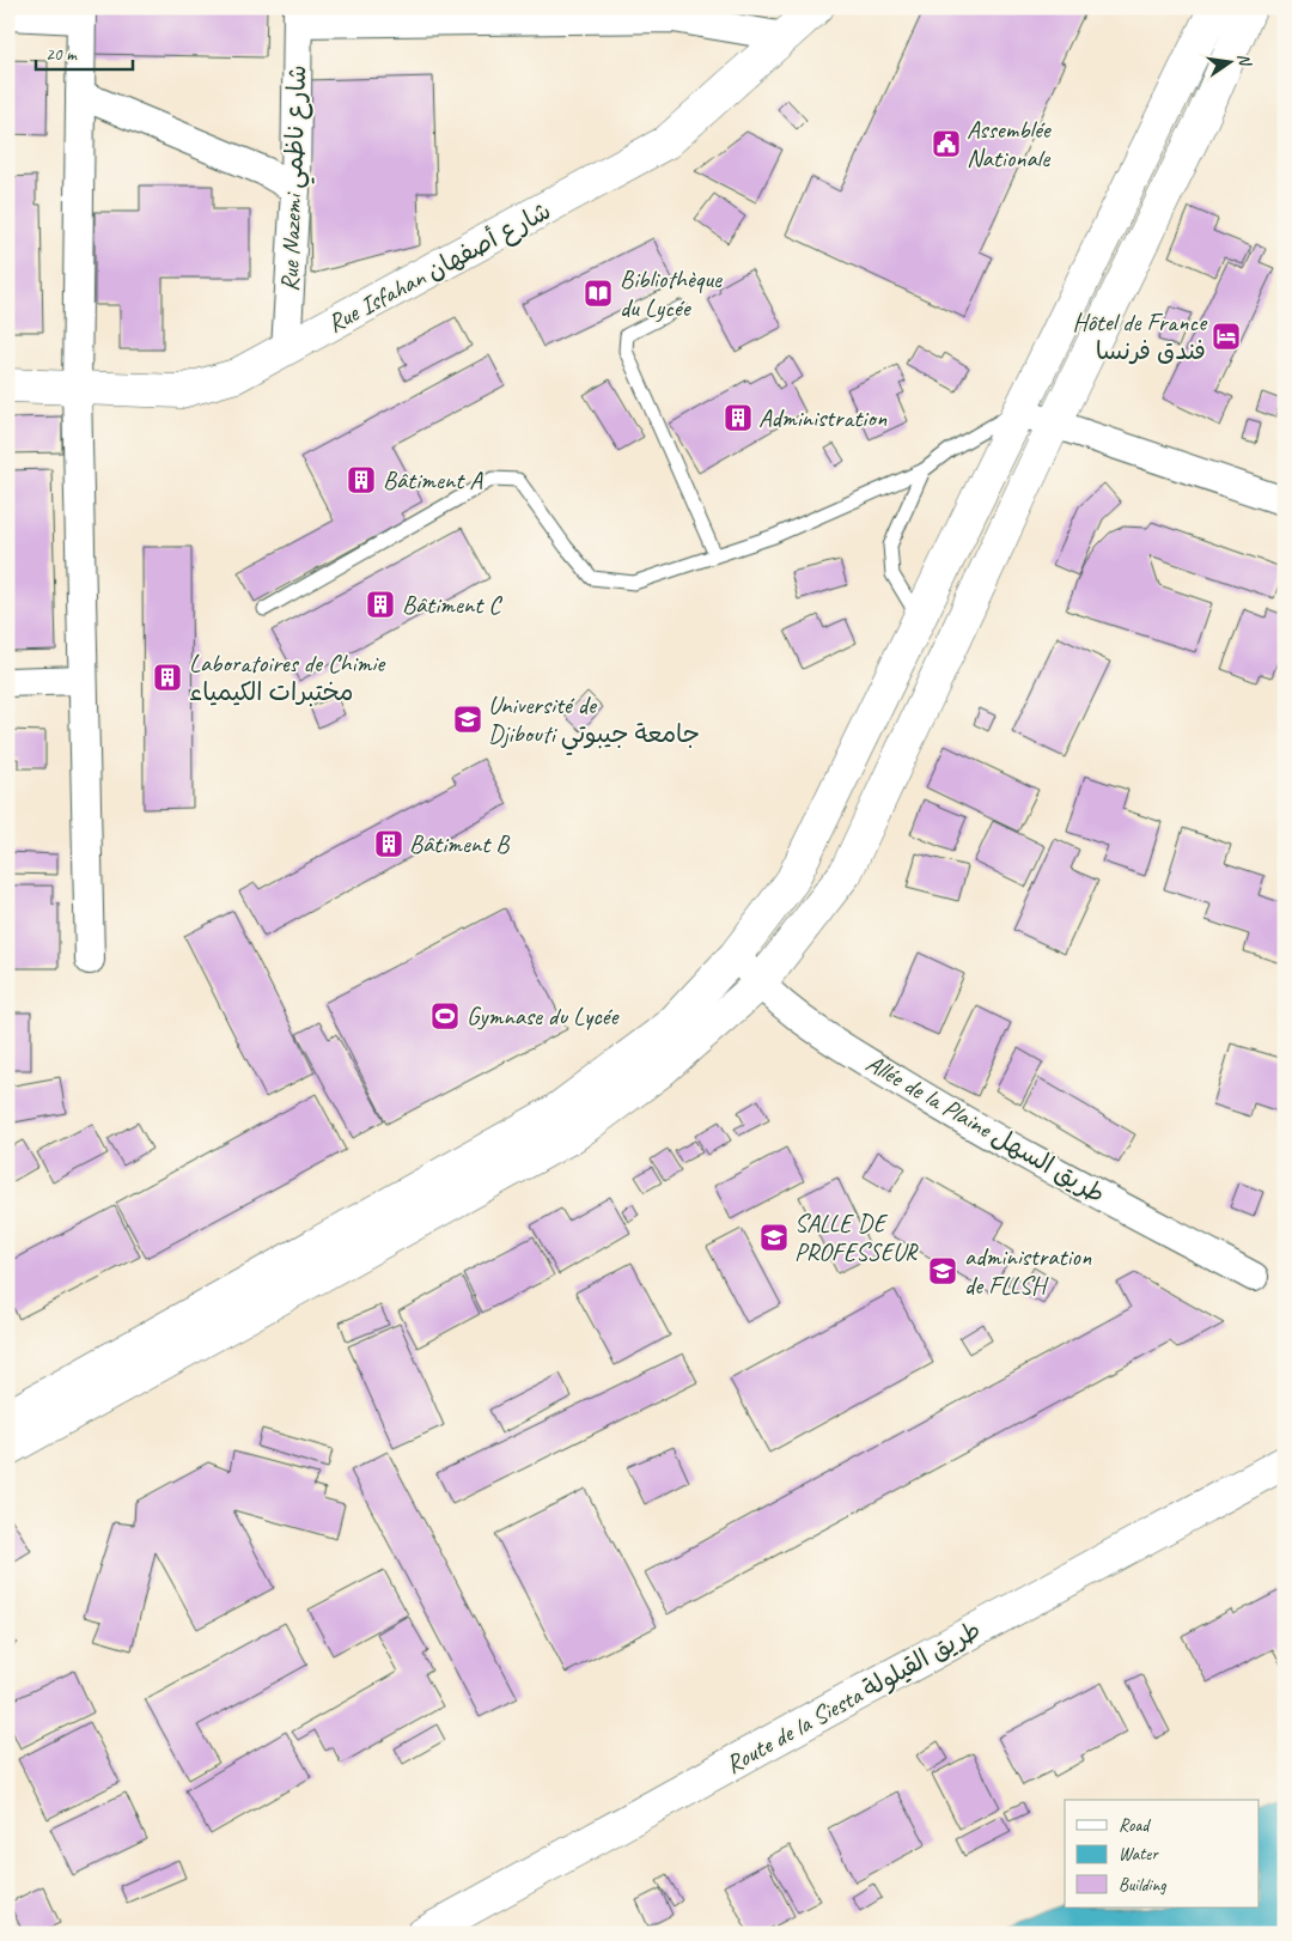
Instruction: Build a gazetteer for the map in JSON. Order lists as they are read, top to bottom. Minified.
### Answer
{"streets":{"main road":["Rue Isfahan شارع أصفهان","Route de la Siesta طريق القيلولة"],"street":["Rue Nazemi شارع ناظمي","Allée de la Plaine طريق السهل"]},"crossings":[["Rue Nazemi شارع ناظمي","Rue Isfahan شارع أصفهان"]],"places":{"public building":["Assemblée Nationale"],"library":["Bibliothèque du Lycée"],"hotel":["Hôtel de France فندق فرنسا"],"building":["Administration","Bâtiment A","Bâtiment C","Laboratoires de Chimie مختبرات الكيمياء","Bâtiment B"],"school or university":["Université de Djibouti جامعة جيبوتي","SALLE DE PROFESSEUR","administration de FLLSH"],"sports":["Gymnase du Lycée"]},"legend":["Road","Water","Building"],"scale_bar":"20 m","north":"right"}
